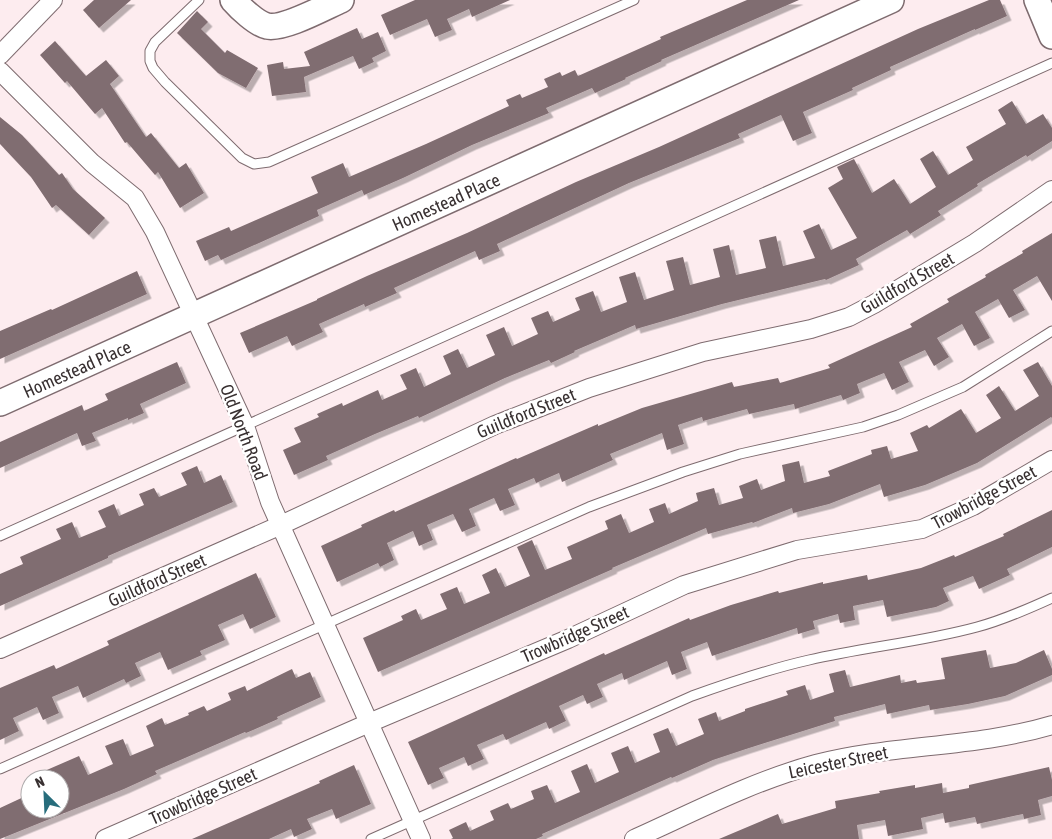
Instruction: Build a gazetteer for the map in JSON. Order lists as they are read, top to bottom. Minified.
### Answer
{"streets":{"street":["Homestead Place","Guildford Street","Old North Road","Trowbridge Street","Leicester Street"]},"crossings":[["Homestead Place","Old North Road"],["Guildford Street","Old North Road"],["Old North Road","Trowbridge Street"]],"north":"top left"}
